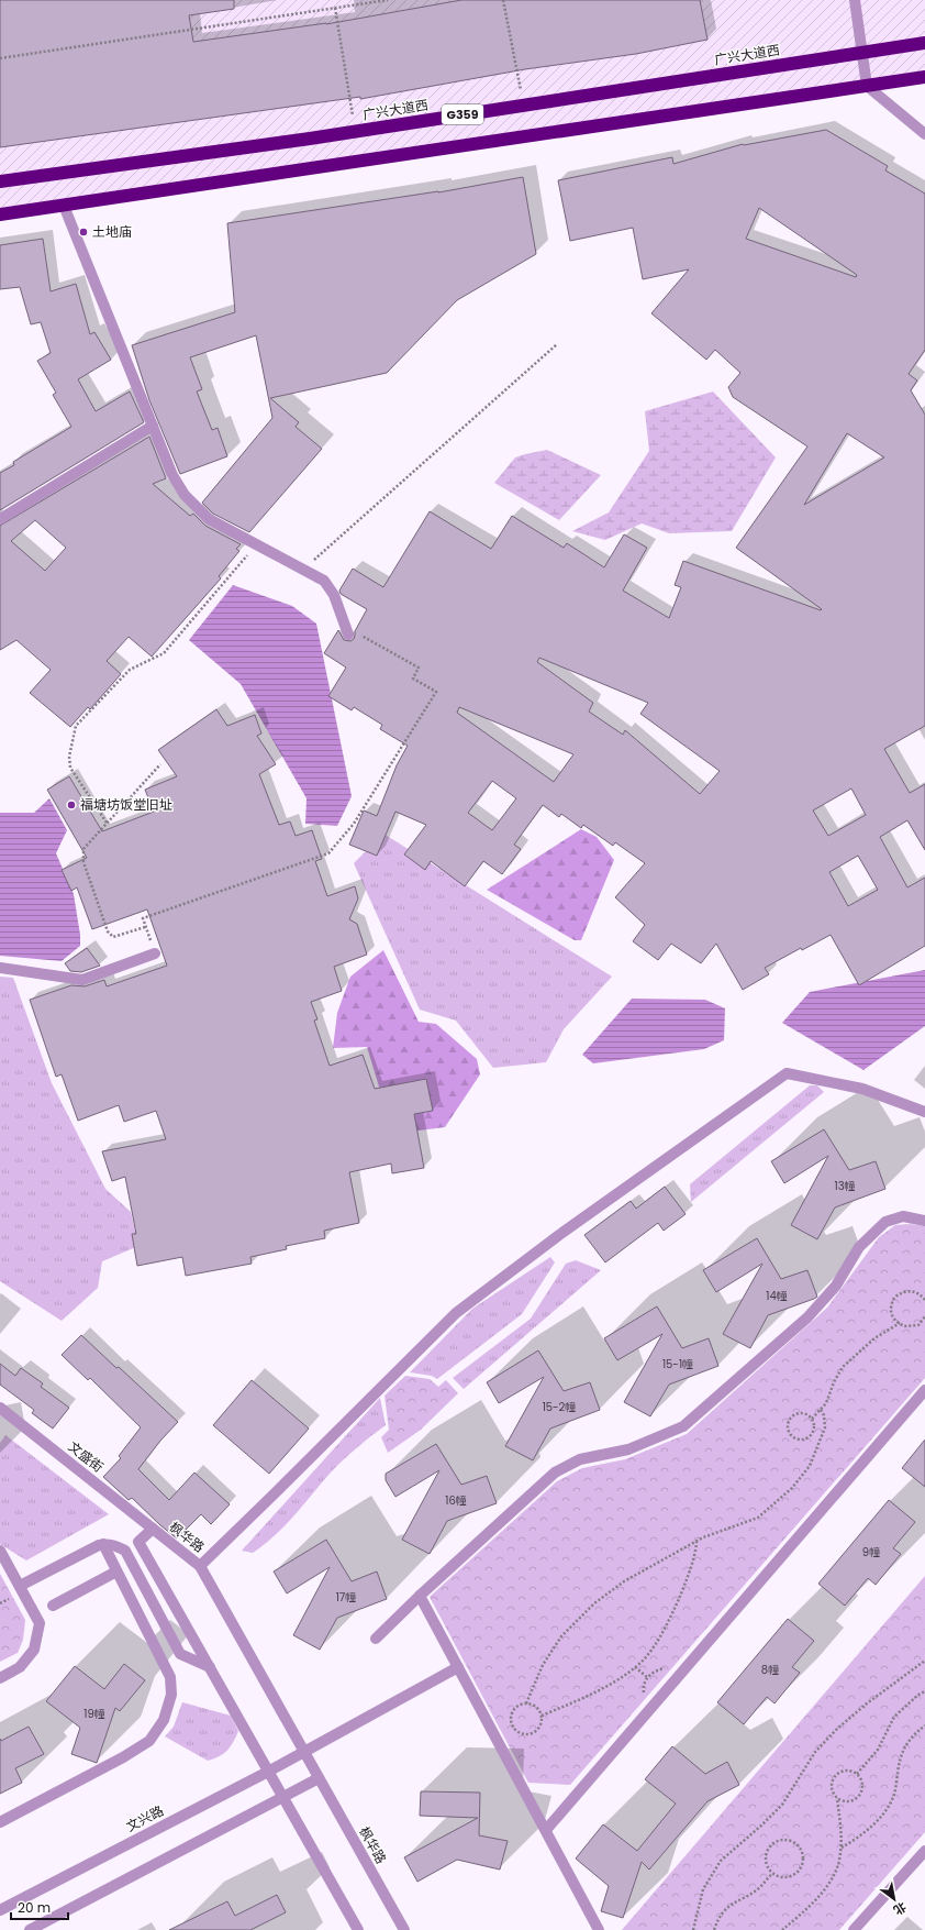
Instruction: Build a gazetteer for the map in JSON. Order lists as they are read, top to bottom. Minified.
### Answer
{"streets":{"highway":["广兴大道西","G359"],"street":["文盛街","枫华路","文兴路"]},"crossings":[["文盛街","枫华路"],["枫华路","文兴路"]],"places":["土地庙","福塘坊饭堂旧址"],"house_numbers":["13幢","14幢","15-1幢","15-2幢","16幢","9幢","17幢","8幢","19幢"],"scale_bar":"20 m","north":"bottom right"}
